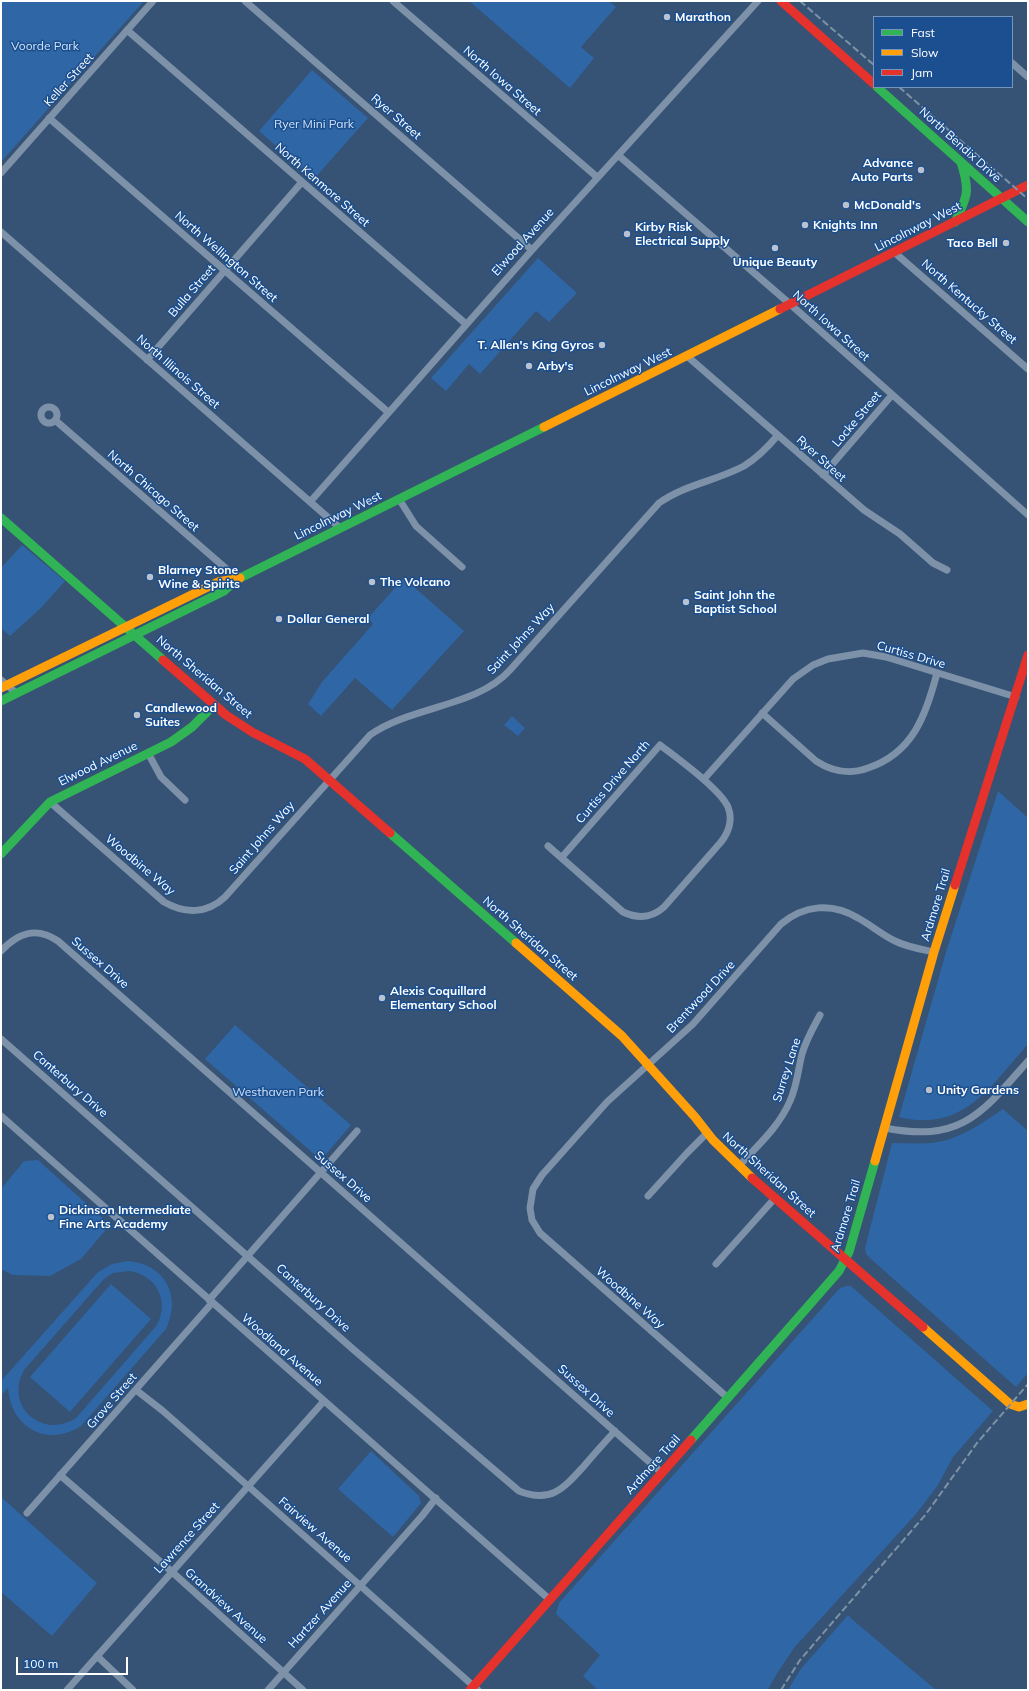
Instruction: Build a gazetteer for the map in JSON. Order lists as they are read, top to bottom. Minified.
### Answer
{"streets":{"street":["Keller Street","North Iowa Street","Ryer Street","North Bendix Drive","North Kenmore Street","Lincolnway West","Elwood Avenue","North Wellington Street","Bulla Street","North Kentucky Street","North Illinois Street","Locke Street","North Chicago Street","Saint Johns Way","Curtiss Drive","North Sheridan Street","Curtiss Drive North","Woodbine Way","Ardmore Trail","Sussex Drive","Brentwood Drive","Surrey Lane","Canterbury Drive","Woodland Avenue","Grove Street","Fairview Avenue","Lawrence Street","Grandview Avenue","Hartzer Avenue"]},"crossings":[["Keller Street","North Kenmore Street"],["Keller Street","North Wellington Street"],["North Iowa Street","Lincolnway West"],["North Iowa Street","Elwood Avenue"],["North Iowa Street","Locke Street"],["Ryer Street","Lincolnway West"],["Ryer Street","Elwood Avenue"],["Ryer Street","Locke Street"],["Ryer Street","Saint Johns Way"],["North Bendix Drive","Lincolnway West"],["North Kenmore Street","Elwood Avenue"],["North Kenmore Street","Bulla Street"],["Lincolnway West","North Kentucky Street"],["Lincolnway West","North Illinois Street"],["Lincolnway West","North Chicago Street"],["Lincolnway West","North Sheridan Street"],["Elwood Avenue","North Wellington Street"],["Elwood Avenue","North Illinois Street"],["Elwood Avenue","North Sheridan Street"],["Elwood Avenue","Woodbine Way"],["North Wellington Street","Bulla Street"],["Bulla Street","North Illinois Street"],["Saint Johns Way","North Sheridan Street"],["Saint Johns Way","Woodbine Way"],["Curtiss Drive","Curtiss Drive North"],["Curtiss Drive","Ardmore Trail"],["North Sheridan Street","Ardmore Trail"],["North Sheridan Street","Brentwood Drive"],["North Sheridan Street","Surrey Lane"],["Woodbine Way","Ardmore Trail"],["Woodbine Way","Brentwood Drive"],["Ardmore Trail","Sussex Drive"],["Ardmore Trail","Brentwood Drive"],["Ardmore Trail","Woodland Avenue"],["Ardmore Trail","Fairview Avenue"],["Sussex Drive","Canterbury Drive"],["Sussex Drive","Grove Street"],["Canterbury Drive","Grove Street"],["Woodland Avenue","Grove Street"],["Woodland Avenue","Lawrence Street"],["Woodland Avenue","Hartzer Avenue"],["Grove Street","Fairview Avenue"],["Grove Street","Grandview Avenue"],["Fairview Avenue","Lawrence Street"],["Fairview Avenue","Hartzer Avenue"],["Lawrence Street","Grandview Avenue"],["Grandview Avenue","Hartzer Avenue"]],"parks":["Voorde Park","Ryer Mini Park","Westhaven Park"],"places":["Marathon","Advance Auto Parts","McDonald's","Knights Inn","Kirby Risk Electrical Supply","Taco Bell","Unique Beauty","T. Allen's King Gyros","Arby's","Blarney Stone Wine & Spirits","The Volcano","Saint John the Baptist School","Dollar General","Candlewood Suites","Alexis Coquillard Elementary School","Unity Gardens","Dickinson Intermediate Fine Arts Academy"],"legend":["Fast","Slow","Jam"],"scale_bar":"100 m"}
